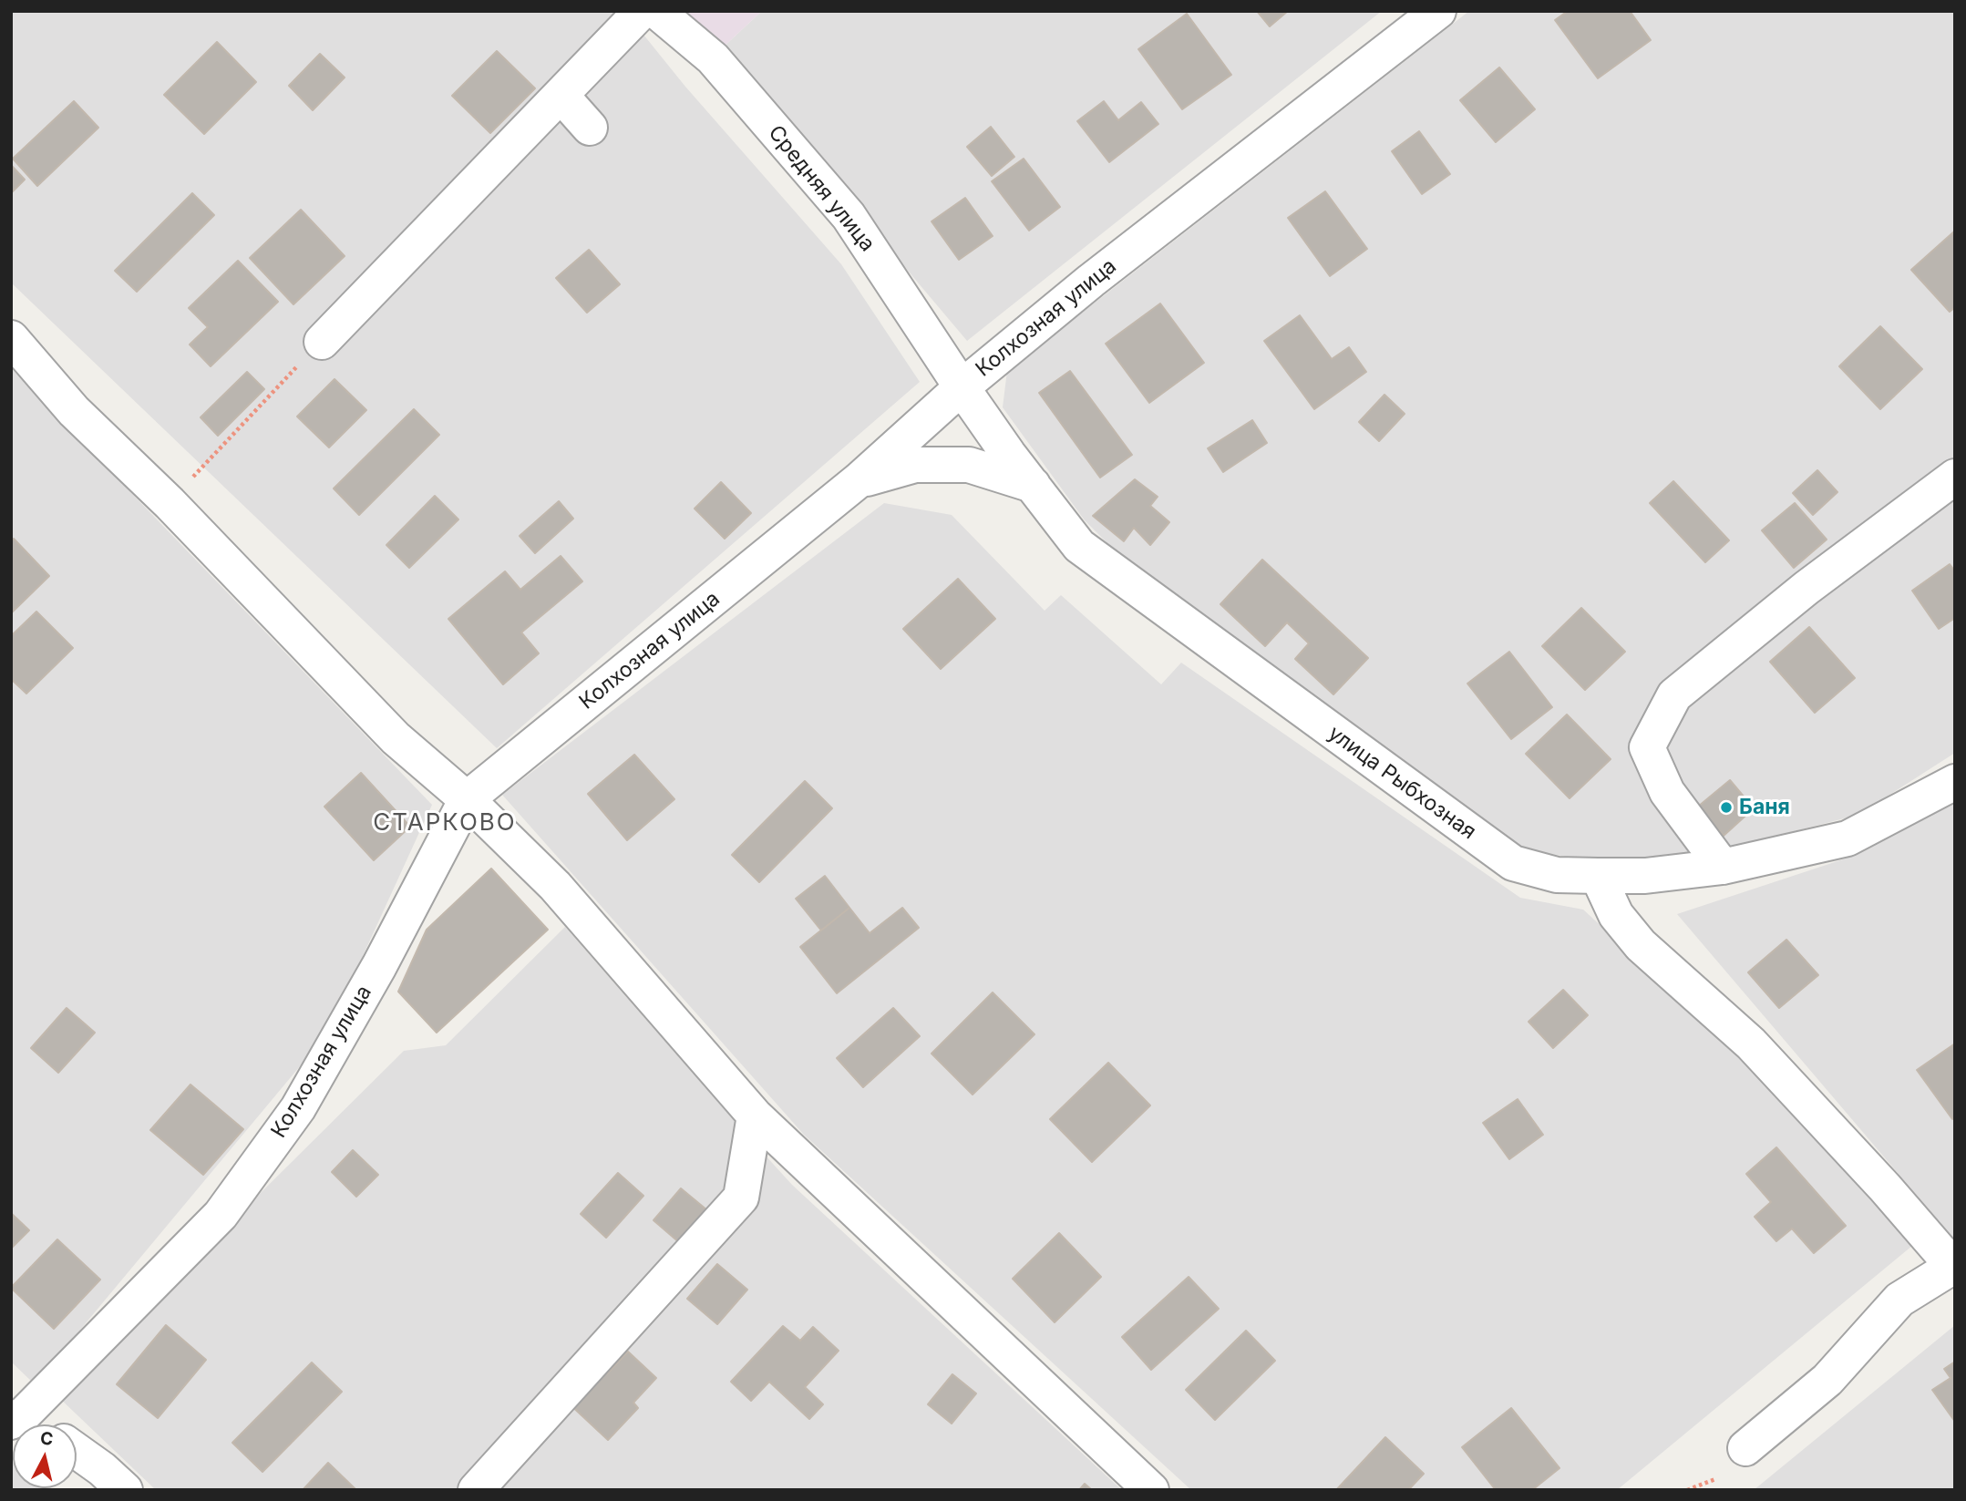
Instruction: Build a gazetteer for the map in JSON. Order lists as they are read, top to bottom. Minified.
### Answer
{"streets":{"street":["Средняя улица","Колхозная улица","улица Рыбхозная"]},"crossings":[["Средняя улица","Колхозная улица"],["Средняя улица","улица Рыбхозная"],["Колхозная улица","улица Рыбхозная"]],"districts":["СТАРКОВО"],"places":["Баня"],"north":"top"}
